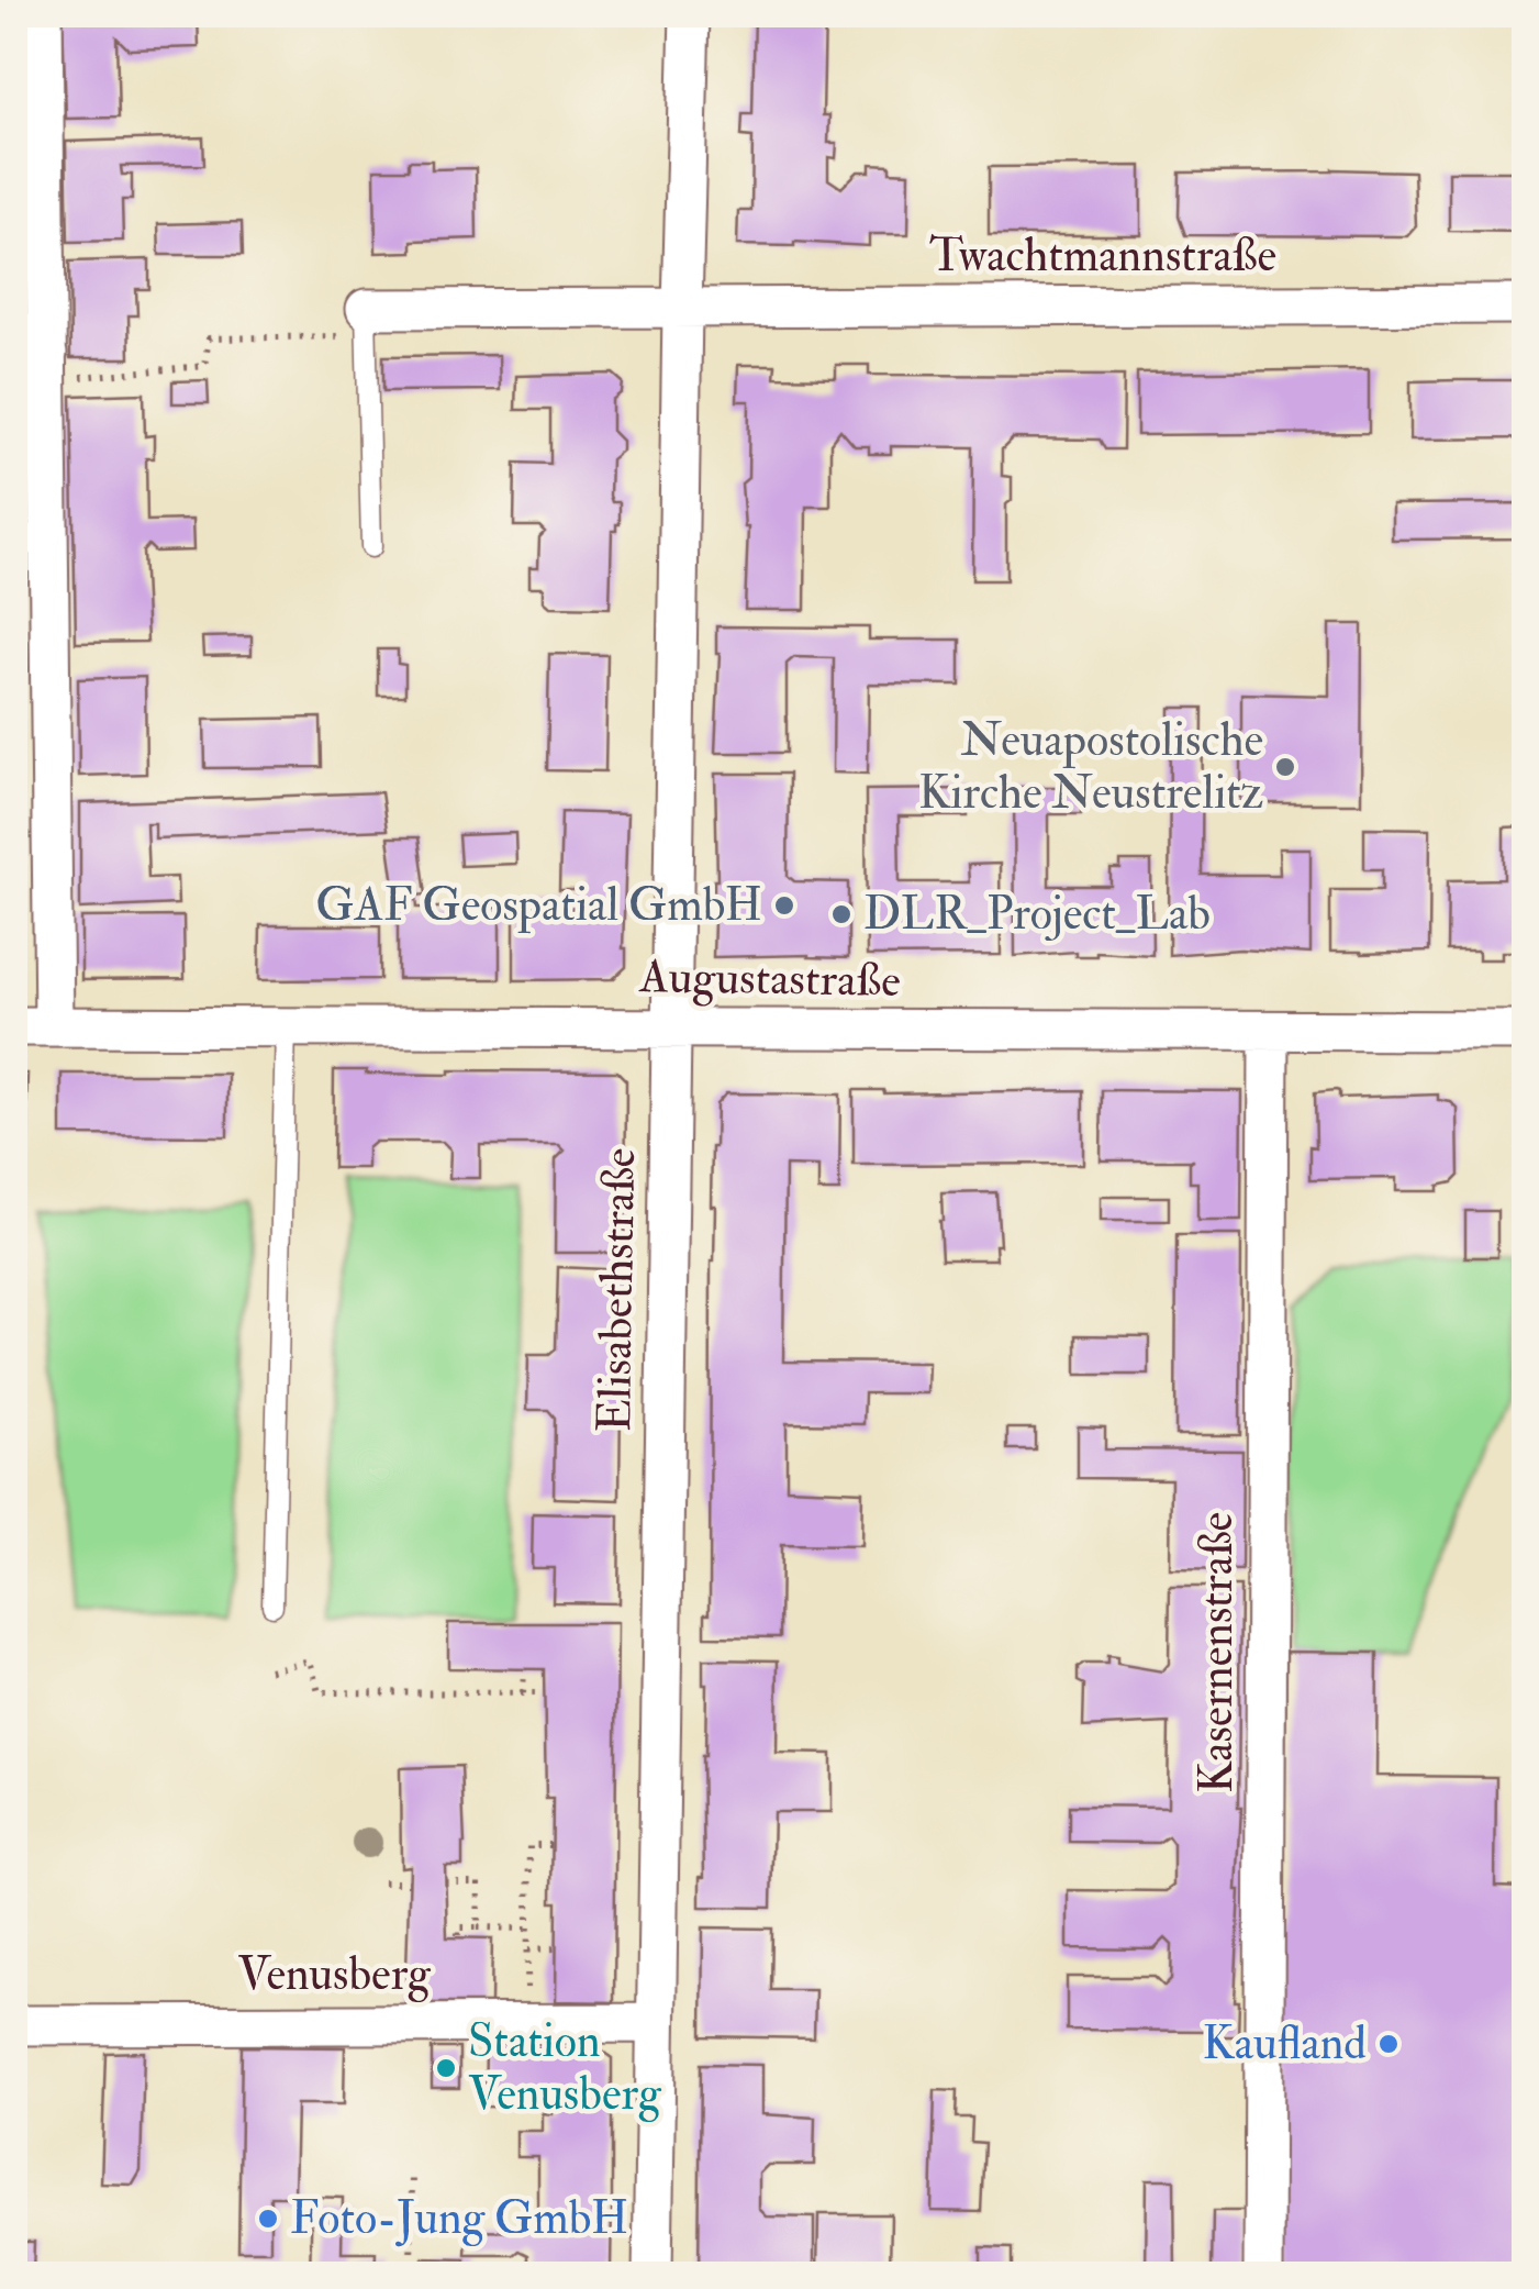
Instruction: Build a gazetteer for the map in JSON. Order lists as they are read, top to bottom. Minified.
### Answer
{"streets":{"street":["Twachtmannstraße","Augustastraße","Elisabethstraße","Kasernenstraße","Venusberg"]},"crossings":[["Twachtmannstraße","Elisabethstraße"],["Augustastraße","Elisabethstraße"],["Augustastraße","Kasernenstraße"],["Elisabethstraße","Venusberg"]],"places":["Neuapostolische Kirche Neustrelitz","GAF Geospatial GmbH","DLR_Project_Lab","Kaufland","Station Venusberg","Foto-Jung GmbH"]}
